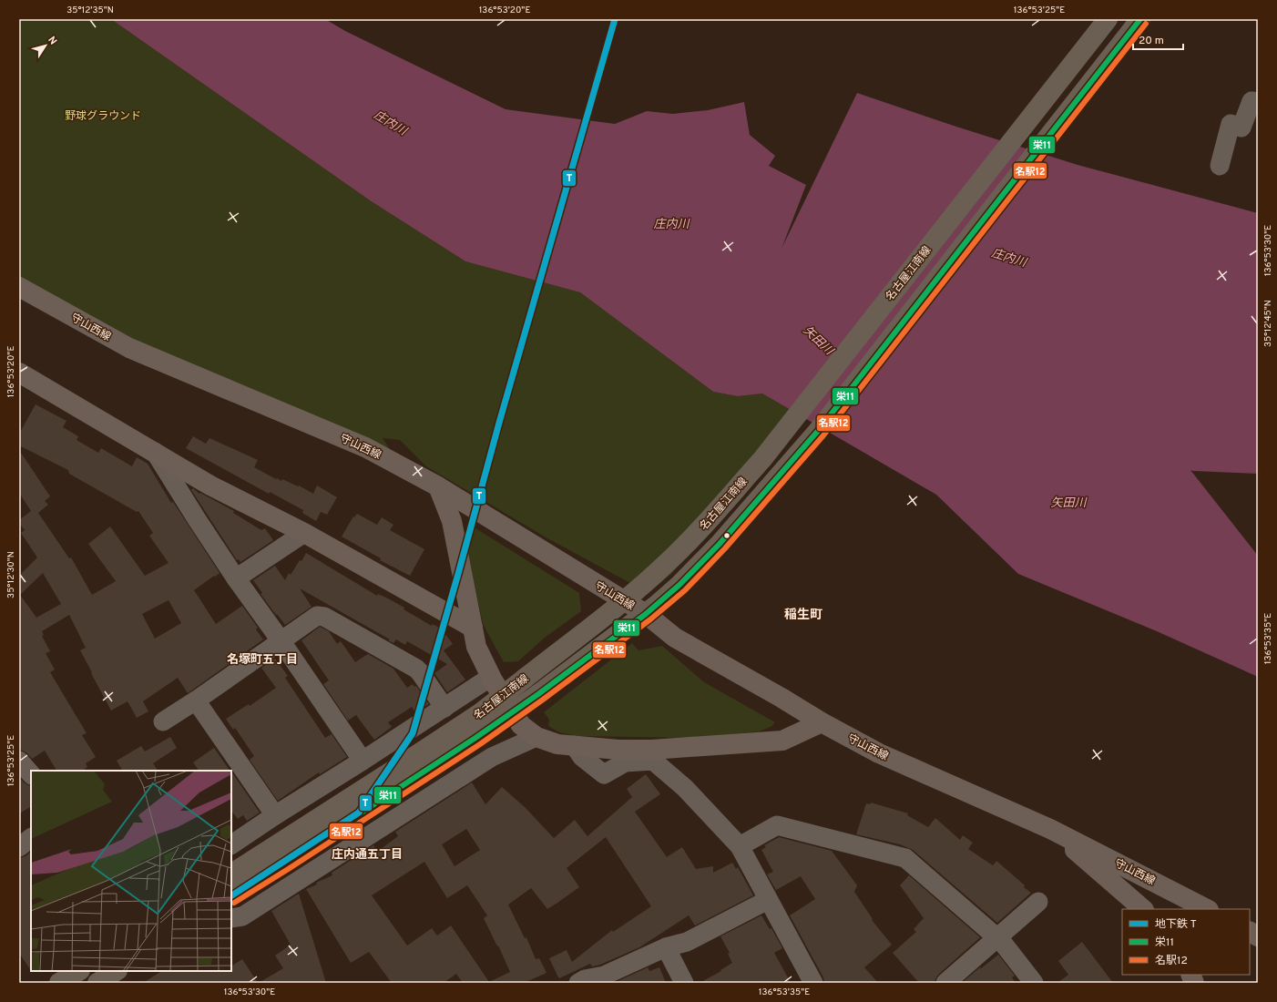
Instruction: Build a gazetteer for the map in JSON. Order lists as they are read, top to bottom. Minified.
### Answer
{"streets":{"main road":["名古屋江南線","守山西線"]},"crossings":[["名古屋江南線","守山西線"]],"districts":["稲生町","名塚町五丁目","庄内通五丁目"],"water":["庄内川","矢田川"],"parks":["野球グラウンド"],"lines":["metro line T","transit line 栄11","transit line 名駅12"],"legend":["地下鉄 T","栄11","名駅12"],"scale_bar":"20 m","north":"top right","coordinates":["35°12'35\"N","136°53'20\"E","136°53'25\"E","136°53'30\"E","35°12'45\"N","35°12'30\"N","136°53'35\"E"]}
